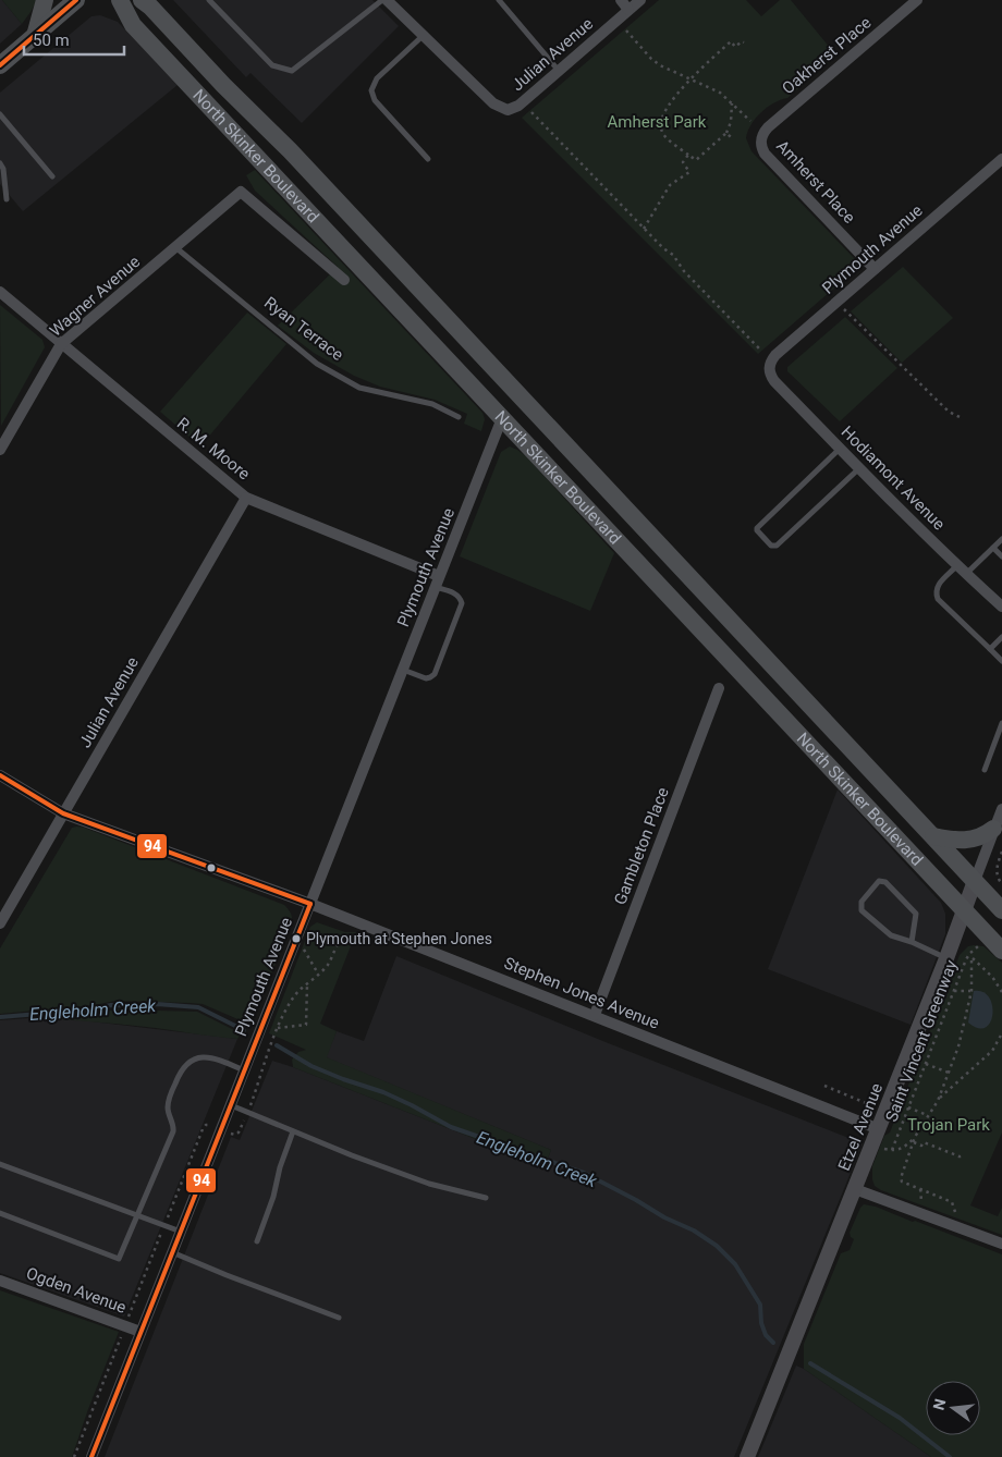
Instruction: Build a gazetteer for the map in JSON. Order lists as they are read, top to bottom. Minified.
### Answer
{"streets":{"main road":["North Skinker Boulevard"],"street":["Julian Avenue","Oakherst Place","Amherst Place","Plymouth Avenue","Wagner Avenue","R. M. Moore","Hodiamont Avenue","Gambleton Place","Stephen Jones Avenue","Etzel Avenue","Ogden Avenue"],"lane":["Ryan Terrace"],"path":["Saint Vincent Greenway"]},"crossings":[["Julian Avenue","R. M. Moore"],["Julian Avenue","Stephen Jones Avenue"],["Oakherst Place","Amherst Place"],["North Skinker Boulevard","Plymouth Avenue"],["North Skinker Boulevard","Etzel Avenue"],["Amherst Place","Plymouth Avenue"],["Plymouth Avenue","R. M. Moore"],["Plymouth Avenue","Hodiamont Avenue"],["Plymouth Avenue","Stephen Jones Avenue"],["Plymouth Avenue","Ogden Avenue"],["Wagner Avenue","Ryan Terrace"],["Wagner Avenue","R. M. Moore"],["Gambleton Place","Stephen Jones Avenue"],["Stephen Jones Avenue","Etzel Avenue"]],"water":["Engleholm Creek"],"parks":["Amherst Park","Trojan Park"],"places":["Plymouth at Stephen Jones"],"lines":["transit line 94"],"scale_bar":"50 m","north":"left"}
